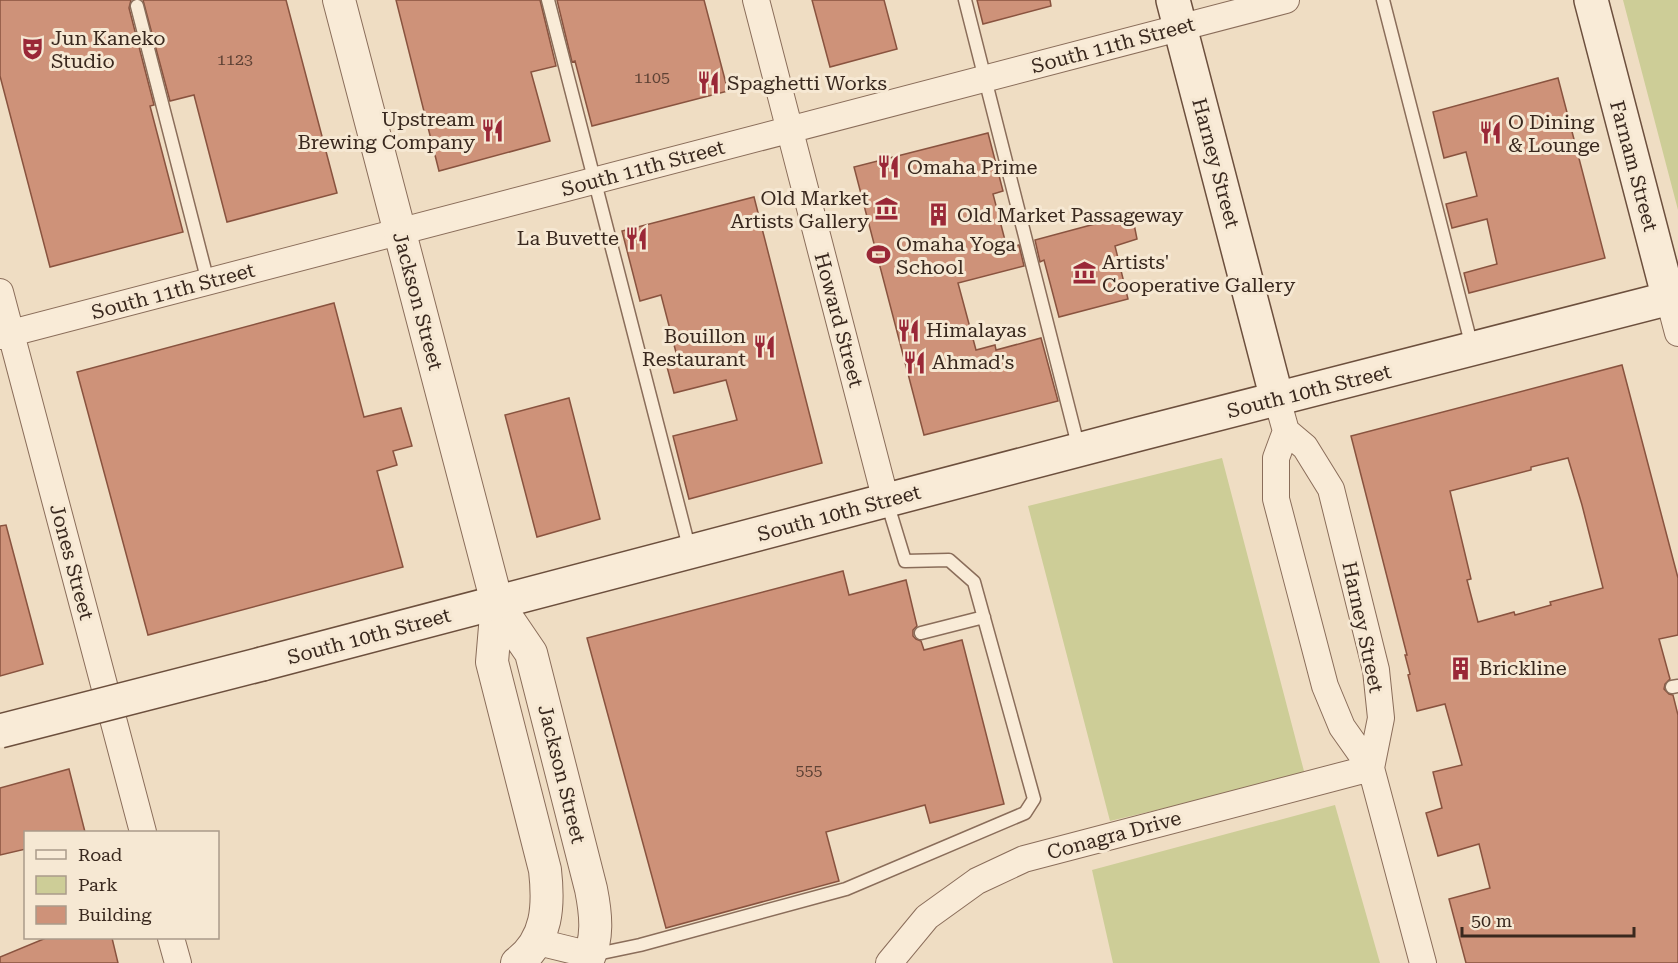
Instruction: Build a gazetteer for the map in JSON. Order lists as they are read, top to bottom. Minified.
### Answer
{"streets":{"main road":["Harney Street","Farnam Street","South 10th Street"],"street":["South 11th Street","Jackson Street","Howard Street","Jones Street","Conagra Drive"]},"crossings":[["South 11th Street","Harney Street"],["South 11th Street","Jackson Street"],["South 11th Street","Howard Street"],["South 11th Street","Jones Street"],["Harney Street","South 10th Street"],["Harney Street","Conagra Drive"],["Farnam Street","South 10th Street"],["Jackson Street","South 10th Street"],["Howard Street","South 10th Street"]],"places":{"theatre":["Jun Kaneko Studio"],"restaurant":["Spaghetti Works","Upstream Brewing Company","O Dining & Lounge","Omaha Prime","La Buvette","Himalayas","Bouillon Restaurant","Ahmad's"],"museum":["Old Market Artists Gallery","Artists' Cooperative Gallery"],"building":["Old Market Passageway","Brickline"],"sports":["Omaha Yoga School"]},"house_numbers":["1123","1105","555"],"legend":["Road","Park","Building"],"scale_bar":"50 m"}
